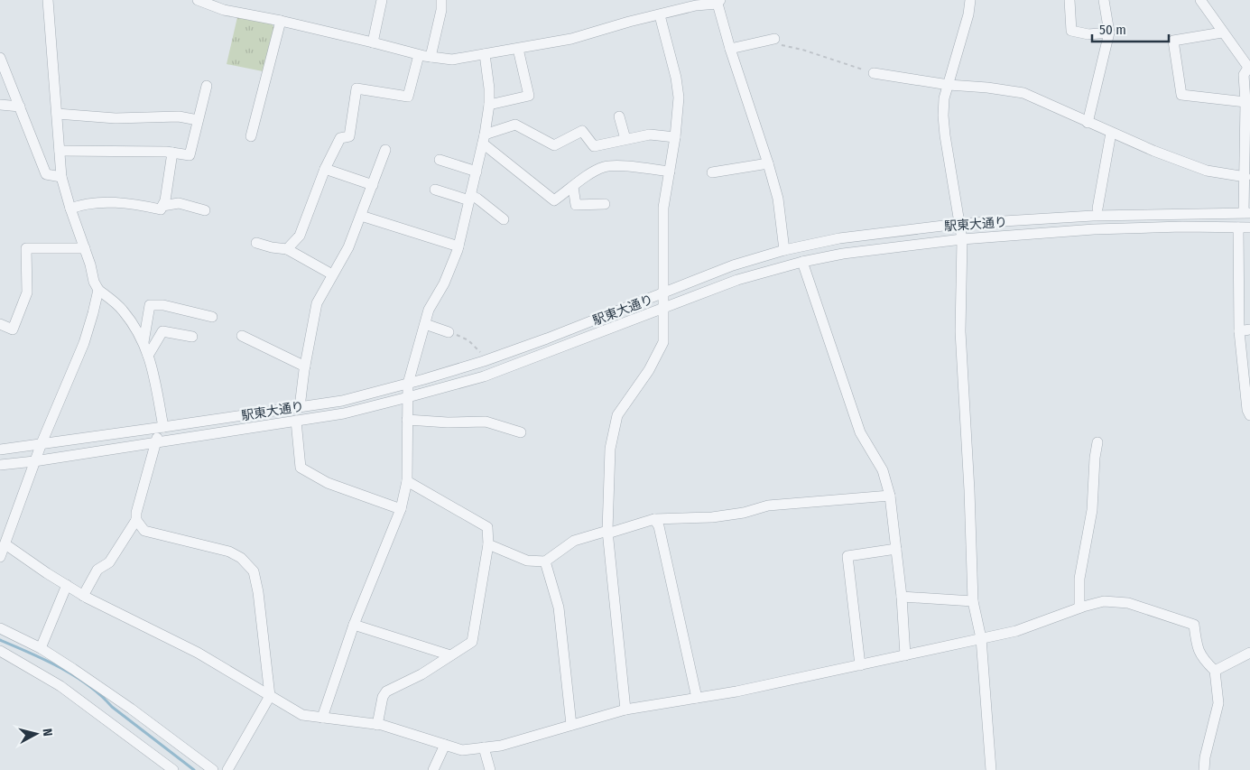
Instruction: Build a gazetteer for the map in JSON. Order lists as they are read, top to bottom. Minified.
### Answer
{"streets":{"street":["駅東大通り"]},"scale_bar":"50 m","north":"right"}
